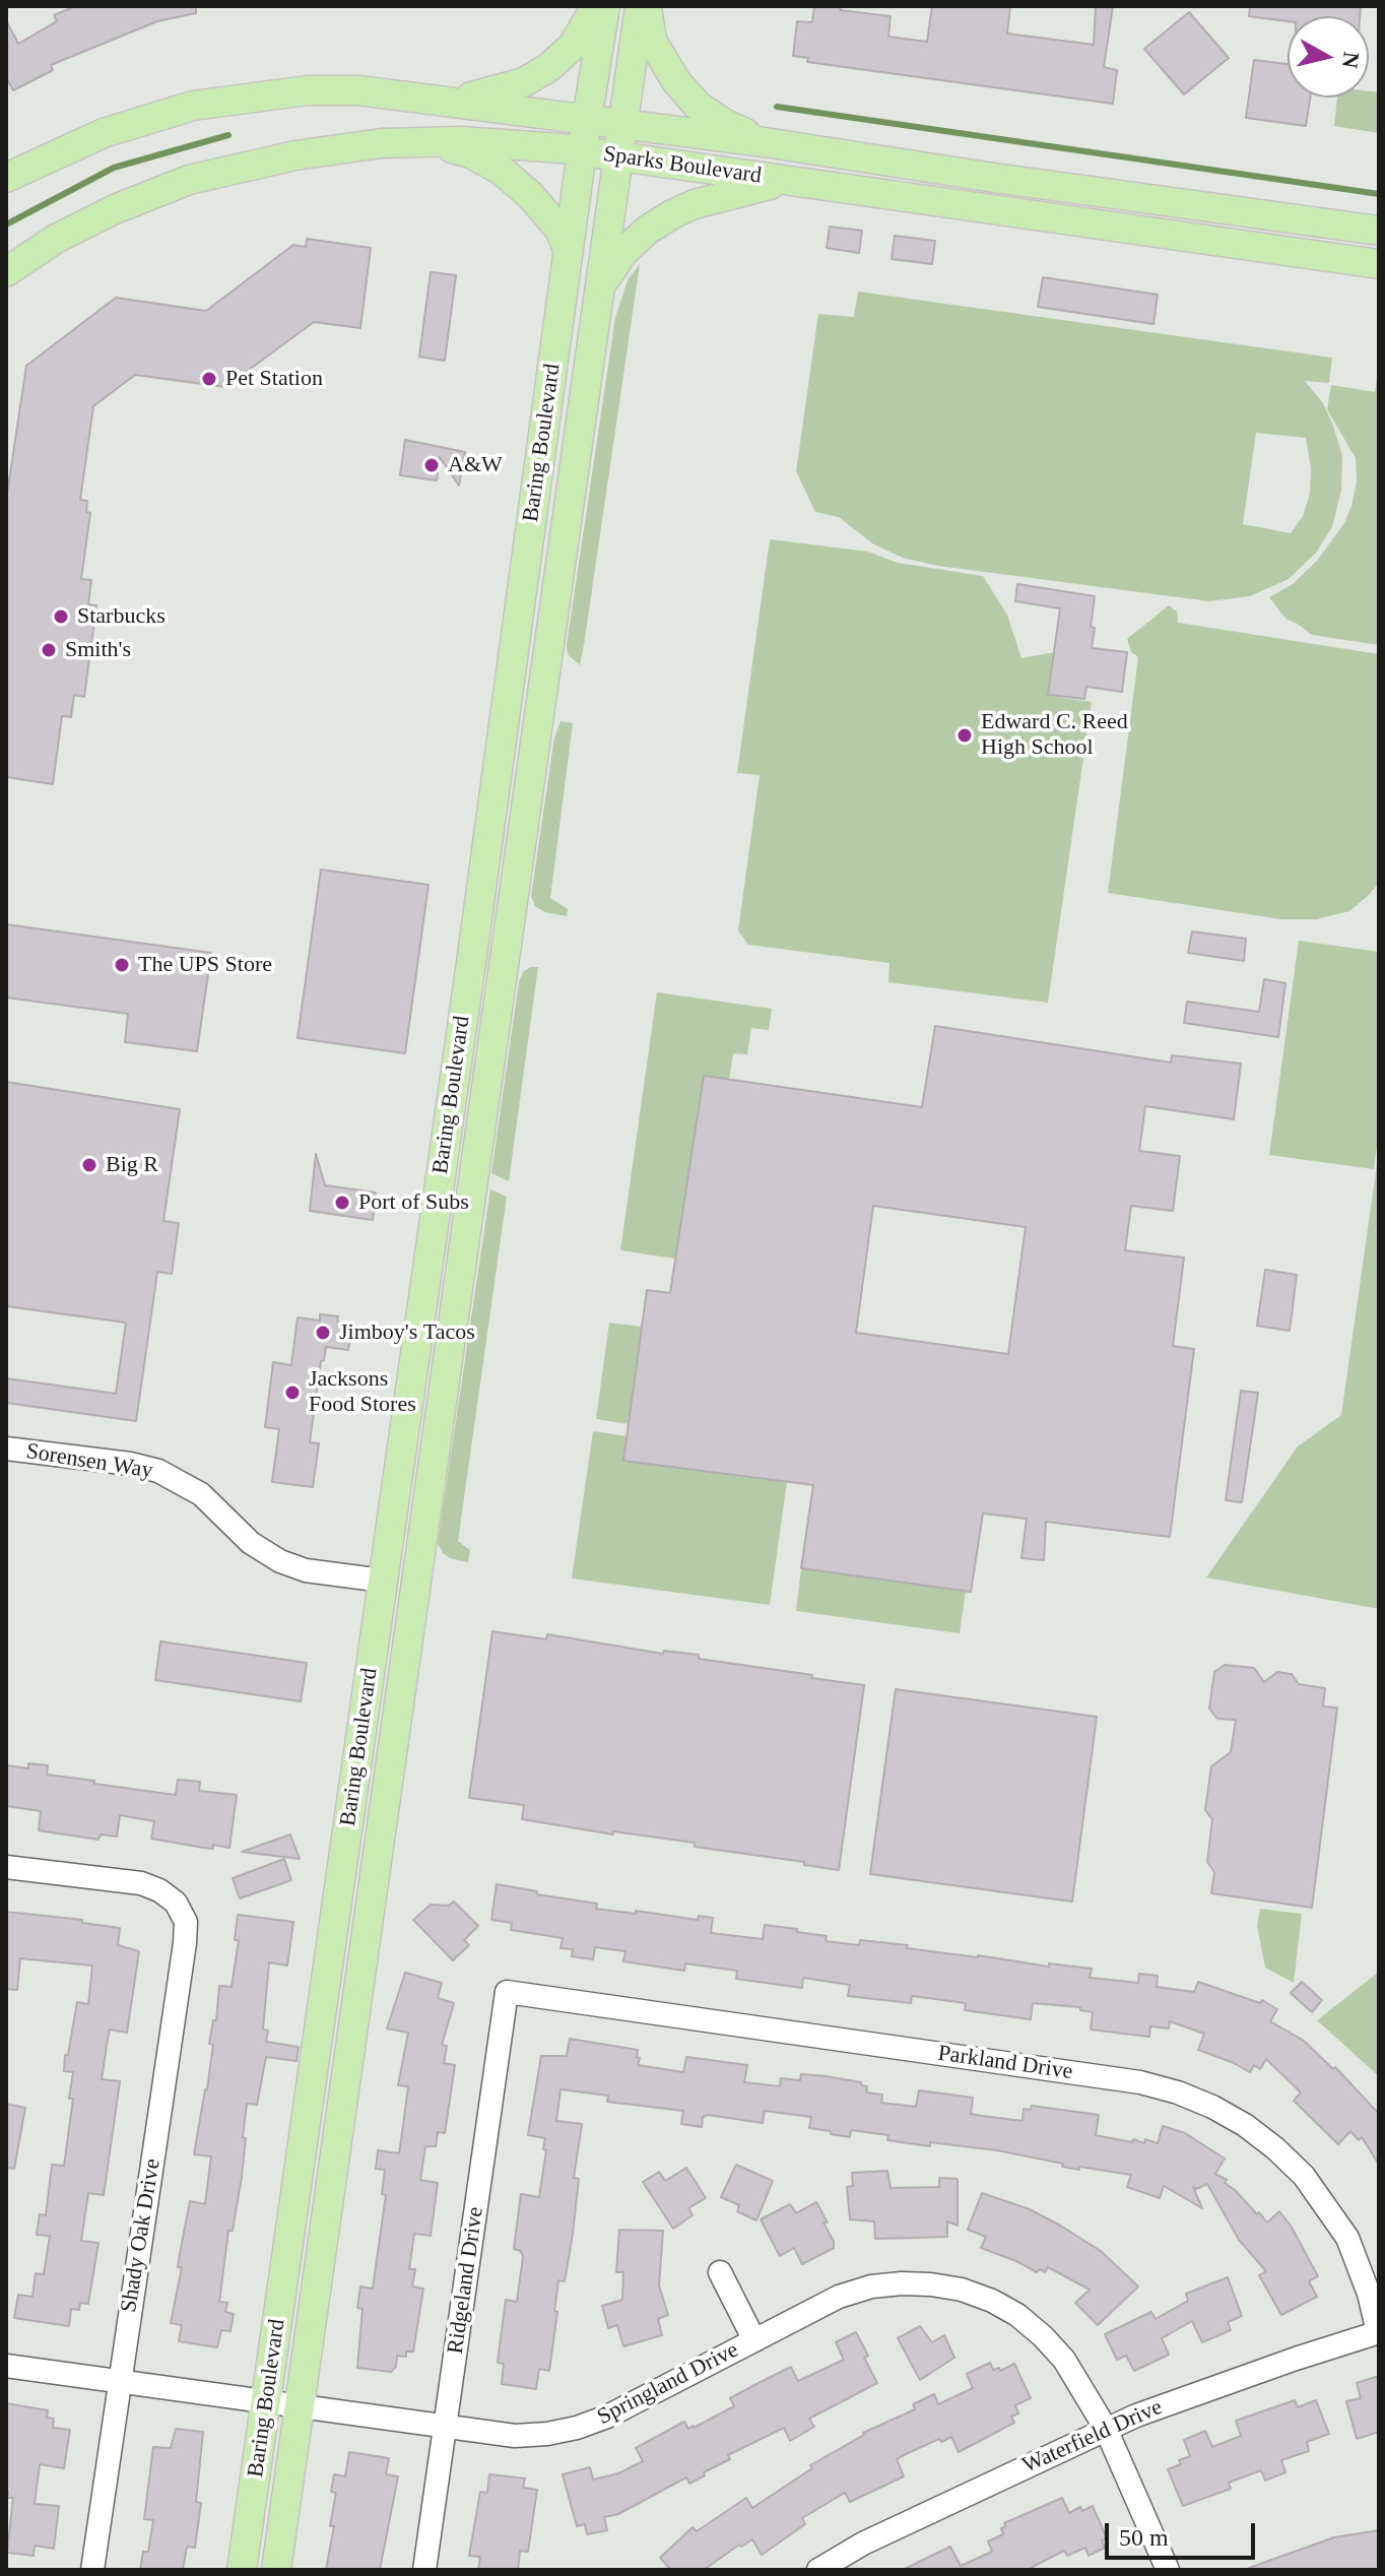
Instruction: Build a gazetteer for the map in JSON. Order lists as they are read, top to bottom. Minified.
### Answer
{"streets":{"main road":["Sparks Boulevard","Baring Boulevard"],"street":["Sorensen Way","Parkland Drive","Shady Oak Drive","Ridgeland Drive","Springland Drive","Waterfield Drive"]},"crossings":[["Sparks Boulevard","Baring Boulevard"],["Baring Boulevard","Sorensen Way"],["Baring Boulevard","Springland Drive"],["Parkland Drive","Ridgeland Drive"],["Parkland Drive","Waterfield Drive"],["Shady Oak Drive","Springland Drive"],["Ridgeland Drive","Springland Drive"],["Springland Drive","Waterfield Drive"]],"places":["Pet Station","A&W","Starbucks","Smith's","Edward C. Reed High School","The UPS Store","Big R","Port of Subs","Jimboy's Tacos","Jacksons Food Stores"],"scale_bar":"50 m","north":"right"}
